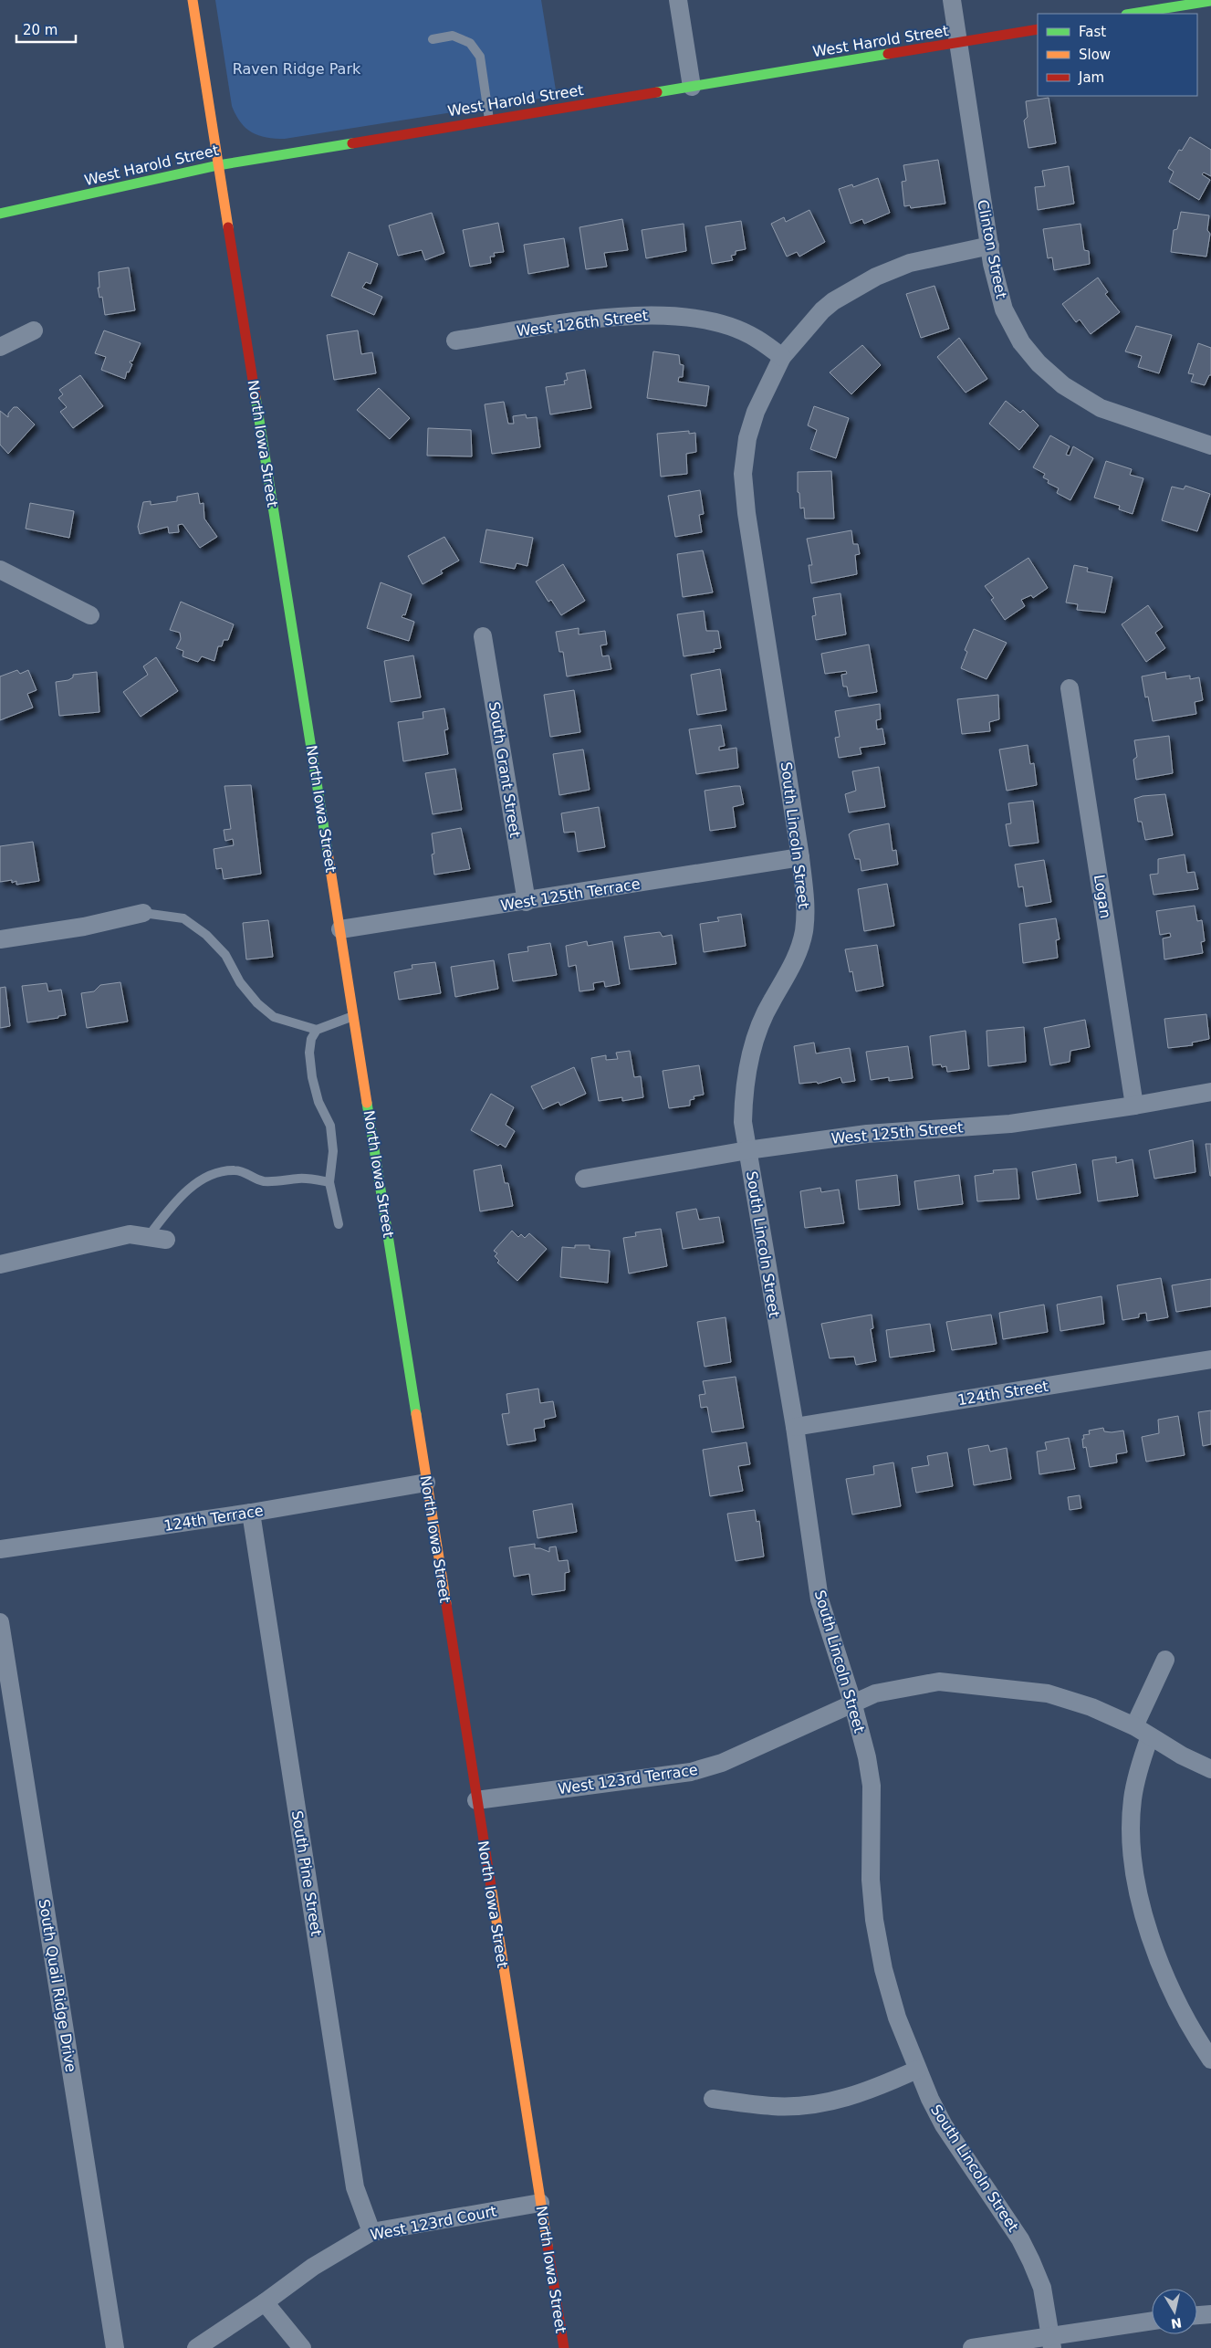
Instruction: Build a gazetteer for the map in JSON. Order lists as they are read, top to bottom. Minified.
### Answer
{"streets":{"street":["West Harold Street","Clinton Street","West 126th Street","North Iowa Street","South Grant Street","South Lincoln Street","West 125th Terrace","Logan","West 125th Street","124th Street","124th Terrace","West 123rd Terrace","South Pine Street","South Quail Ridge Drive","West 123rd Court"]},"crossings":[["West Harold Street","Clinton Street"],["West Harold Street","North Iowa Street"],["Clinton Street","South Lincoln Street"],["West 126th Street","South Lincoln Street"],["North Iowa Street","West 125th Terrace"],["North Iowa Street","124th Terrace"],["North Iowa Street","West 123rd Terrace"],["North Iowa Street","West 123rd Court"],["South Grant Street","West 125th Terrace"],["South Lincoln Street","West 125th Terrace"],["South Lincoln Street","West 125th Street"],["South Lincoln Street","124th Street"],["South Lincoln Street","West 123rd Terrace"],["Logan","West 125th Street"],["124th Terrace","South Pine Street"],["South Pine Street","West 123rd Court"]],"parks":["Raven Ridge Park"],"legend":["Fast","Slow","Jam"],"scale_bar":"20 m","north":"bottom"}
